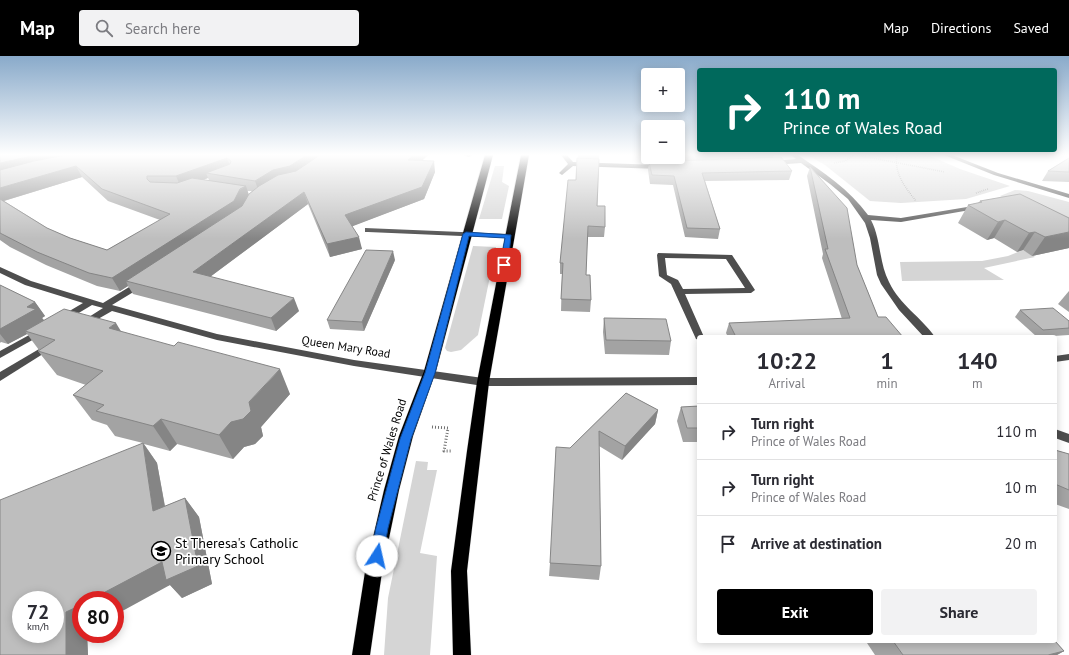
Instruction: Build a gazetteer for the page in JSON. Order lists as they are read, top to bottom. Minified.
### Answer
{"streets":{"highway":["Prince of Wales Road"],"street":["Queen Mary Road"]},"crossings":[["Queen Mary Road","Prince of Wales Road"]],"places":{"school or university":["St Theresa's Catholic Primary School"]},"page":{"header":"Map","search":"Search here","nav":["Map","Directions","Saved"],"map_buttons":["+","−"],"turn":["110 m","Prince of Wales Road"],"eta":["10:22","Arrival","1","min","140","m"],"list":[{"name":"Turn right","note":"Prince of Wales Road","value":"110 m"},{"name":"Turn right","note":"Prince of Wales Road","value":"10 m"},{"name":"Arrive at destination","value":"20 m"}],"buttons":["Exit","Share"],"speed":"72 km/h","limit":"80"}}
